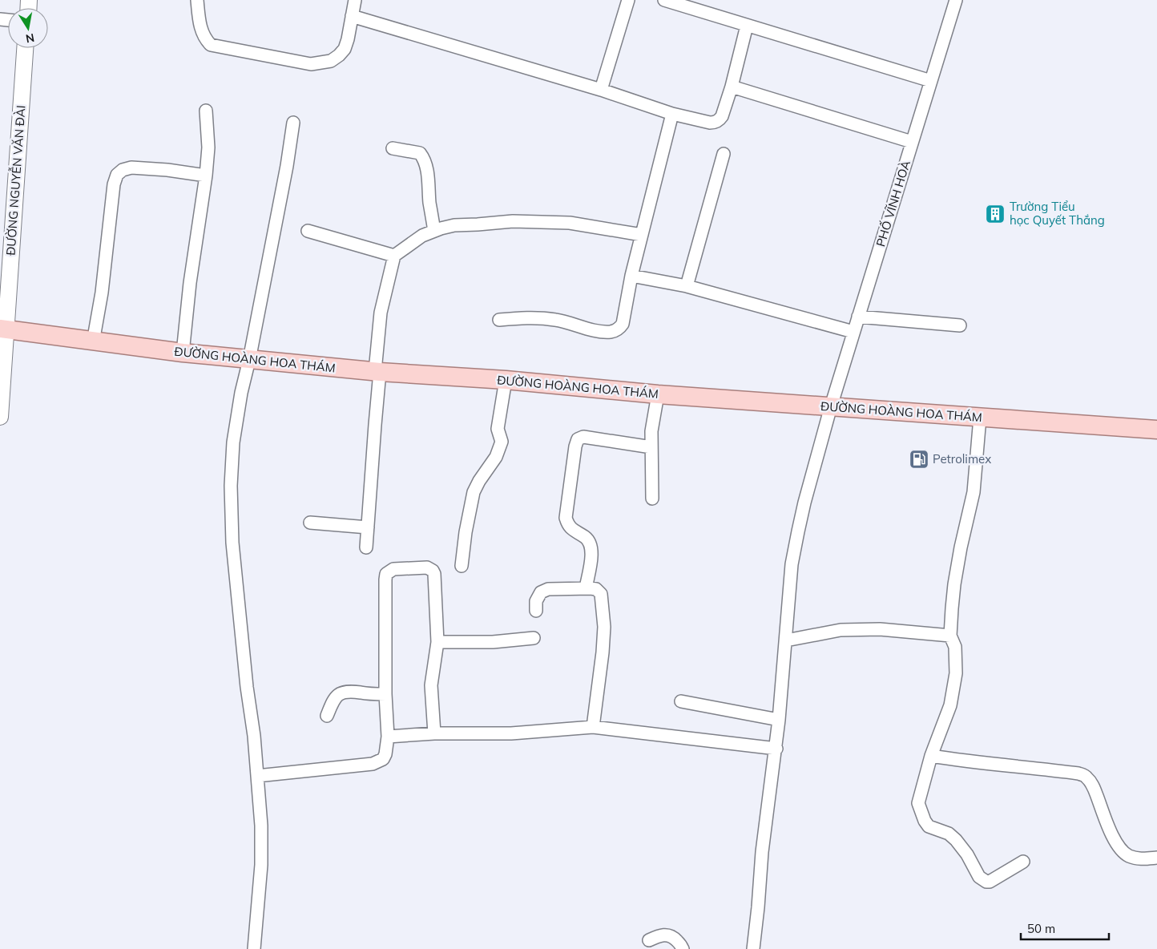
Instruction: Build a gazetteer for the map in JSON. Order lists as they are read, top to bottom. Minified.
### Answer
{"streets":{"main road":["ĐƯỜNG HOÀNG HOA THÁM"],"street":["ĐƯỜNG NGUYỄN VĂN ĐÀI","PHỐ VĨNH HOÀ"]},"crossings":[["ĐƯỜNG NGUYỄN VĂN ĐÀI","ĐƯỜNG HOÀNG HOA THÁM"],["PHỐ VĨNH HOÀ","ĐƯỜNG HOÀNG HOA THÁM"]],"places":{"building":["Trường Tiểu học Quyết Thắng"],"fuel station":["Petrolimex"]},"scale_bar":"50 m","north":"bottom"}
